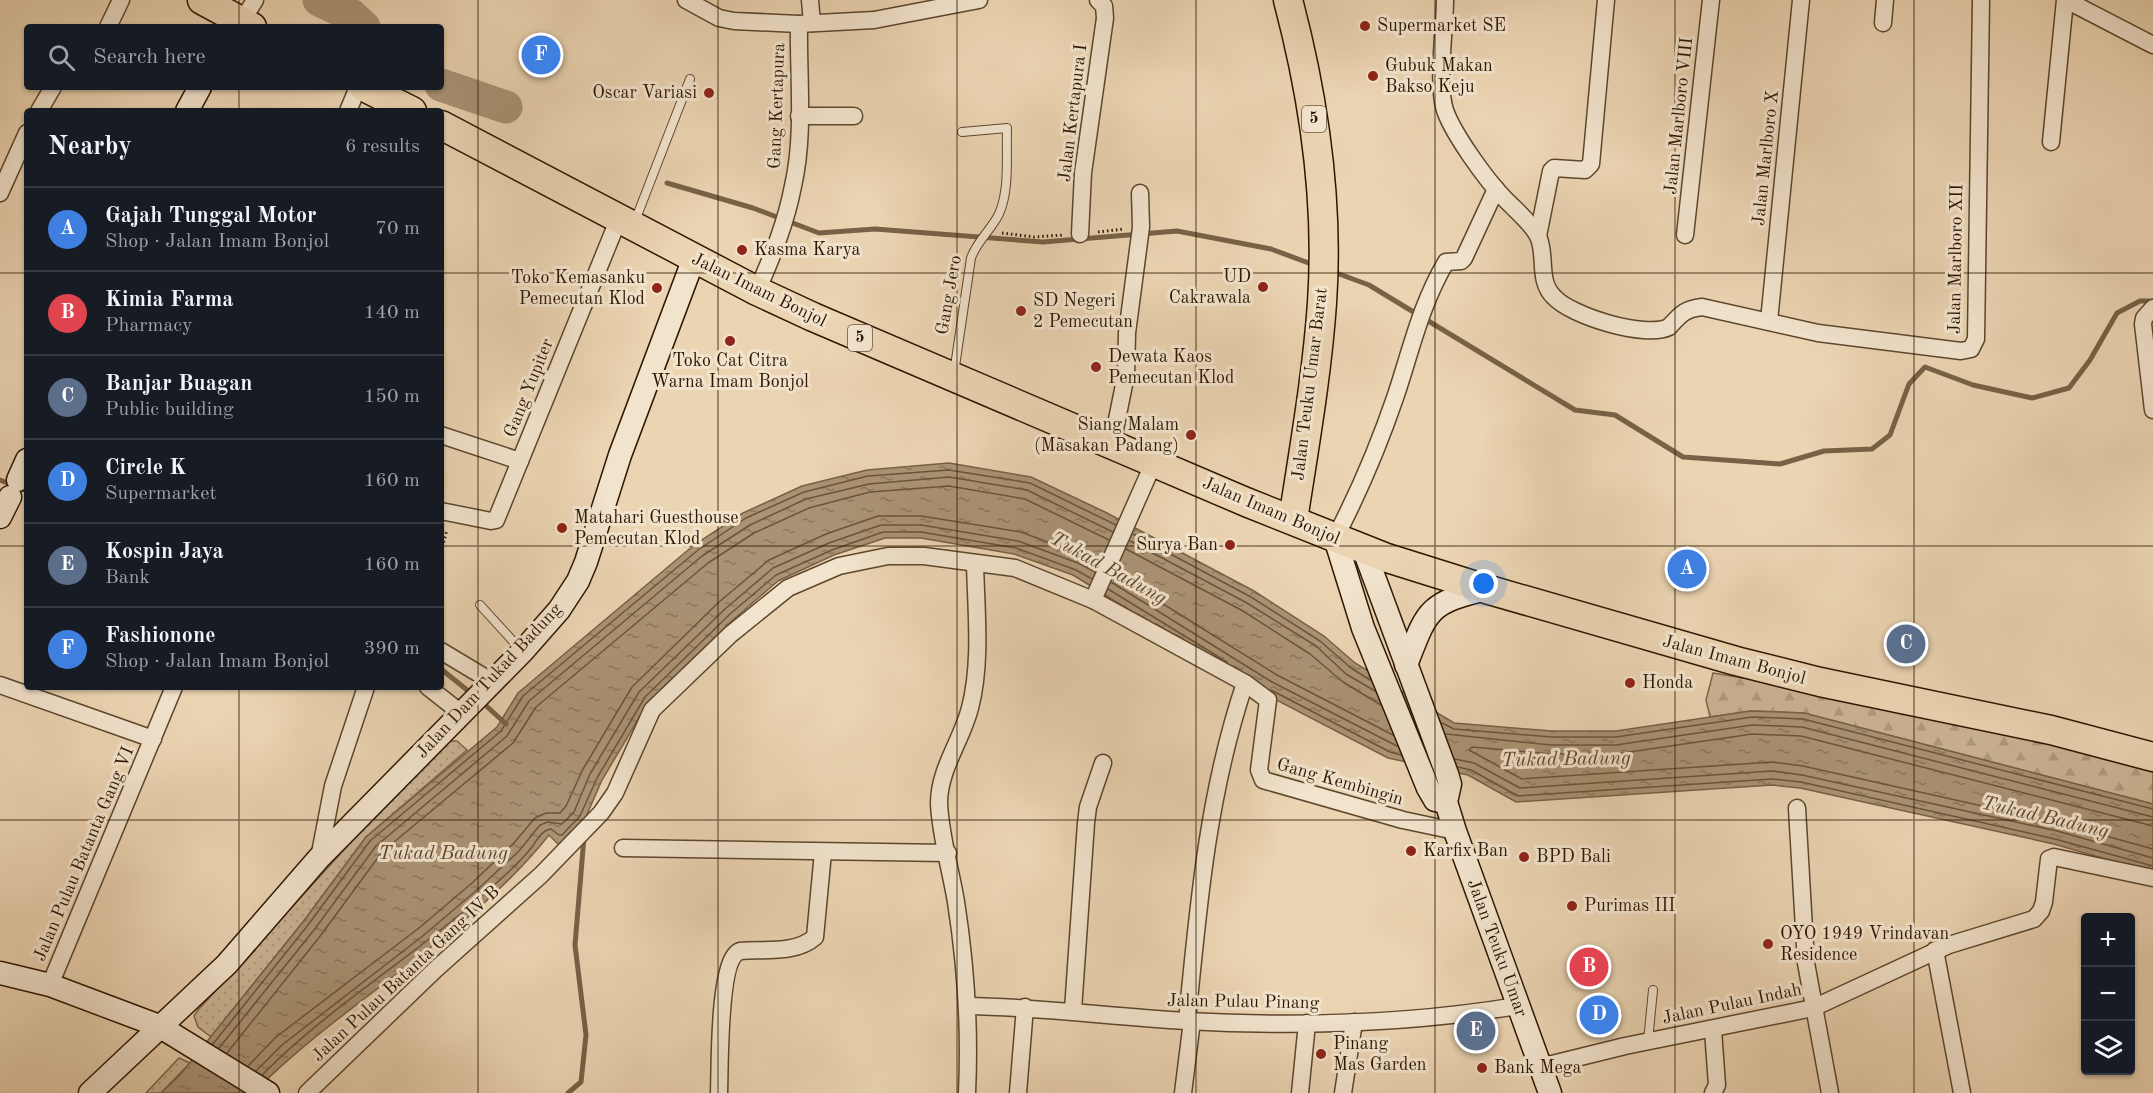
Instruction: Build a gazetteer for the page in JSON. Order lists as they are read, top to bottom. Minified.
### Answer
{"streets":{"highway":["5","Jalan Imam Bonjol","Jalan Teuku Umar Barat"],"street":["Gang Kertapura","Jalan Kertapura I","Jalan Marlboro VIII","Jalan Marlboro X","Jalan Marlboro XII","Gang Yupiter","Jalan Dam Tukad Badung","Gang Kembingin","Jalan Pulau Batanta Gang VI","Jalan Teuku Umar","Jalan Pulau Batanta Gang IV B","Jalan Pulau Pinang","Jalan Pulau Indah"],"lane":["Gang Jero"]},"crossings":[["Gang Kertapura","Jalan Imam Bonjol"],["Jalan Marlboro X","Jalan Marlboro XII"],["Jalan Imam Bonjol","Gang Jero"],["Jalan Imam Bonjol","Jalan Teuku Umar Barat"],["Jalan Imam Bonjol","Gang Yupiter"],["Jalan Imam Bonjol","Jalan Dam Tukad Badung"],["Jalan Imam Bonjol","Jalan Teuku Umar"],["Gang Kembingin","Jalan Teuku Umar"],["Gang Kembingin","Jalan Pulau Batanta Gang IV B"],["Jalan Teuku Umar","Jalan Pulau Pinang"],["Jalan Teuku Umar","Jalan Pulau Indah"]],"water":["Tukad Badung"],"places":["Supermarket SE","Gubuk Makan Bakso Keju","Oscar Variasi","Kasma Karya","UD Cakrawala","Toko Kemasanku Pemecutan Klod","SD Negeri 2 Pemecutan","Toko Cat Citra Warna Imam Bonjol","Dewata Kaos Pemecutan Klod","Siang Malam (Masakan Padang)","Matahari Guesthouse Pemecutan Klod","Surya Ban","Honda","Karfix Ban","BPD Bali","Purimas III","OYO 1949 Vrindavan Residence","Pinang Mas Garden","Bank Mega"],"page":{"search":"Search here","pins":["F","A","C","B","D","E"],"heading":["Nearby","6 results"],"list":[{"mark":"A","name":"Gajah Tunggal Motor","note":"Shop · Jalan Imam Bonjol","value":"70 m"},{"mark":"B","name":"Kimia Farma","note":"Pharmacy","value":"140 m"},{"mark":"C","name":"Banjar Buagan","note":"Public building","value":"150 m"},{"mark":"D","name":"Circle K","note":"Supermarket","value":"160 m"},{"mark":"E","name":"Kospin Jaya","note":"Bank","value":"160 m"},{"mark":"F","name":"Fashionone","note":"Shop · Jalan Imam Bonjol","value":"390 m"}],"map_buttons":["+","−"]}}
